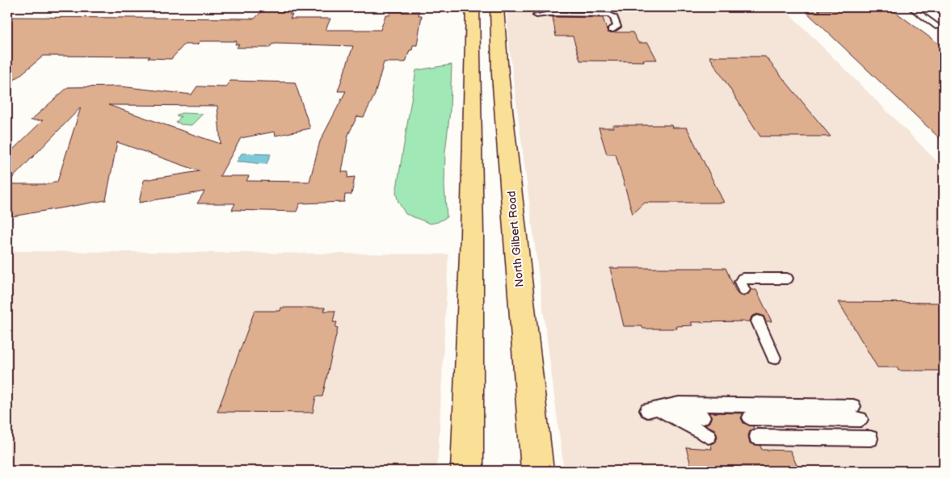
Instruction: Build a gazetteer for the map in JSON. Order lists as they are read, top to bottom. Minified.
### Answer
{"streets":{"main road":["North Gilbert Road"]}}
